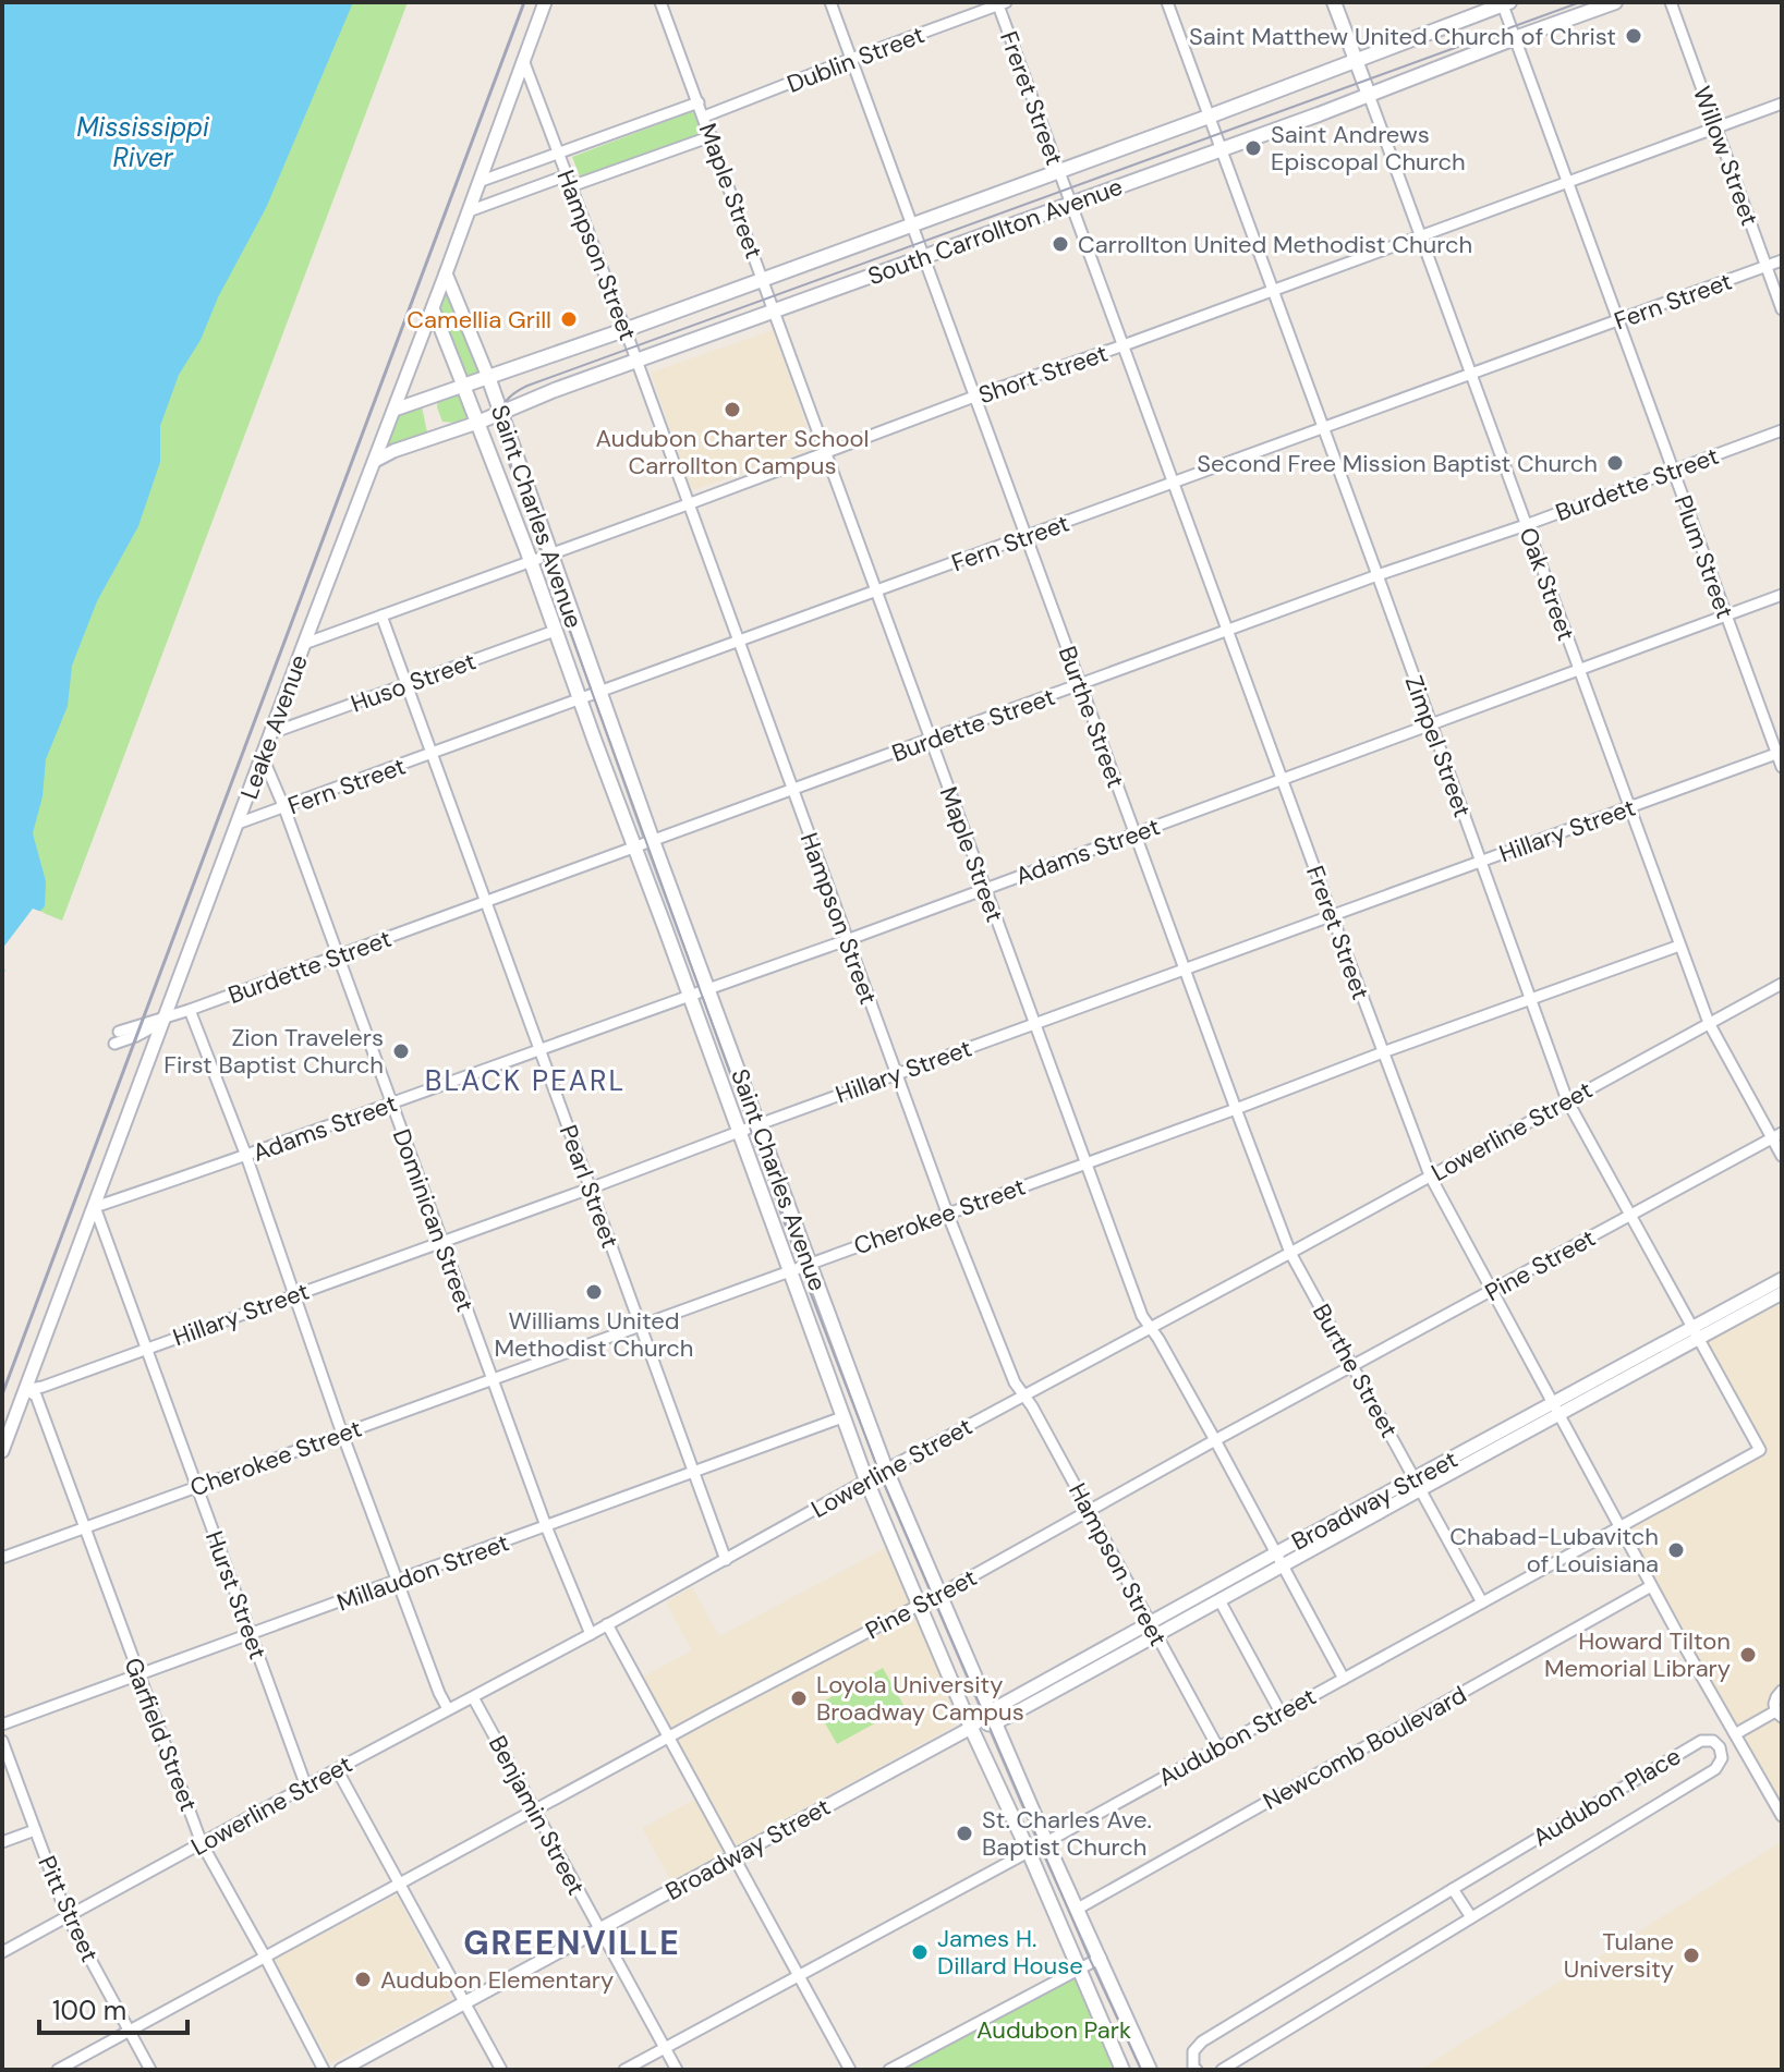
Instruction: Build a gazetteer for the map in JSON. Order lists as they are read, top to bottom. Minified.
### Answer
{"streets":{"main road":["South Carrollton Avenue","Saint Charles Avenue","Oak Street"],"street":["Dublin Street","Freret Street","Willow Street","Maple Street","Hampson Street","Fern Street","Short Street","Burdette Street","Plum Street","Huso Street","Burthe Street","Leake Avenue","Zimpel Street","Hillary Street","Adams Street","Lowerline Street","Pearl Street","Cherokee Street","Dominican Street","Pine Street","Broadway Street","Millaudon Street","Hurst Street","Garfield Street","Audubon Street","Newcomb Boulevard","Audubon Place","Benjamin Street","Pitt Street"]},"crossings":[["Dublin Street","Freret Street"],["Dublin Street","Maple Street"],["Dublin Street","Hampson Street"],["Dublin Street","Burthe Street"],["Dublin Street","Leake Avenue"],["Freret Street","South Carrollton Avenue"],["Freret Street","Fern Street"],["Freret Street","Short Street"],["Freret Street","Burdette Street"],["Freret Street","Zimpel Street"],["Freret Street","Hillary Street"],["Freret Street","Adams Street"],["Freret Street","Lowerline Street"],["Freret Street","Cherokee Street"],["Freret Street","Pine Street"],["Freret Street","Broadway Street"],["Freret Street","Audubon Street"],["Freret Street","Newcomb Boulevard"],["Willow Street","Fern Street"],["Willow Street","Short Street"],["Maple Street","South Carrollton Avenue"],["Maple Street","Fern Street"],["Maple Street","Short Street"],["Maple Street","Burdette Street"],["Maple Street","Hillary Street"],["Maple Street","Adams Street"],["Maple Street","Lowerline Street"],["Maple Street","Cherokee Street"],["Maple Street","Pine Street"],["Maple Street","Broadway Street"],["Maple Street","Audubon Street"],["South Carrollton Avenue","Hampson Street"],["South Carrollton Avenue","Saint Charles Avenue"],["South Carrollton Avenue","Plum Street"],["South Carrollton Avenue","Oak Street"],["South Carrollton Avenue","Burthe Street"],["South Carrollton Avenue","Leake Avenue"],["South Carrollton Avenue","Zimpel Street"],["Hampson Street","Fern Street"],["Hampson Street","Short Street"],["Hampson Street","Burdette Street"],["Hampson Street","Leake Avenue"],["Hampson Street","Hillary Street"],["Hampson Street","Adams Street"],["Hampson Street","Lowerline Street"],["Hampson Street","Cherokee Street"],["Hampson Street","Pine Street"],["Hampson Street","Broadway Street"],["Hampson Street","Audubon Street"],["Fern Street","Saint Charles Avenue"],["Fern Street","Plum Street"],["Fern Street","Oak Street"],["Fern Street","Burthe Street"],["Fern Street","Leake Avenue"],["Fern Street","Zimpel Street"],["Fern Street","Pearl Street"],["Fern Street","Dominican Street"],["Short Street","Saint Charles Avenue"],["Short Street","Plum Street"],["Short Street","Oak Street"],["Short Street","Burthe Street"],["Short Street","Leake Avenue"],["Short Street","Zimpel Street"],["Short Street","Pearl Street"],["Burdette Street","Saint Charles Avenue"],["Burdette Street","Plum Street"],["Burdette Street","Oak Street"],["Burdette Street","Burthe Street"],["Burdette Street","Leake Avenue"],["Burdette Street","Zimpel Street"],["Burdette Street","Pearl Street"],["Burdette Street","Dominican Street"],["Saint Charles Avenue","Huso Street"],["Saint Charles Avenue","Leake Avenue"],["Saint Charles Avenue","Hillary Street"],["Saint Charles Avenue","Adams Street"],["Saint Charles Avenue","Lowerline Street"],["Saint Charles Avenue","Cherokee Street"],["Saint Charles Avenue","Pine Street"],["Saint Charles Avenue","Broadway Street"],["Saint Charles Avenue","Millaudon Street"],["Saint Charles Avenue","Audubon Street"],["Saint Charles Avenue","Newcomb Boulevard"],["Plum Street","Hillary Street"],["Plum Street","Adams Street"],["Oak Street","Hillary Street"],["Oak Street","Adams Street"],["Oak Street","Lowerline Street"],["Oak Street","Cherokee Street"],["Oak Street","Pine Street"],["Huso Street","Leake Avenue"],["Huso Street","Pearl Street"],["Burthe Street","Hillary Street"],["Burthe Street","Adams Street"],["Burthe Street","Lowerline Street"],["Burthe Street","Cherokee Street"],["Burthe Street","Pine Street"],["Burthe Street","Broadway Street"],["Burthe Street","Audubon Street"],["Leake Avenue","Hillary Street"],["Leake Avenue","Adams Street"],["Leake Avenue","Dominican Street"],["Leake Avenue","Hurst Street"],["Leake Avenue","Garfield Street"],["Zimpel Street","Hillary Street"],["Zimpel Street","Adams Street"],["Zimpel Street","Lowerline Street"],["Zimpel Street","Cherokee Street"],["Zimpel Street","Pine Street"],["Zimpel Street","Broadway Street"],["Zimpel Street","Audubon Street"],["Hillary Street","Pearl Street"],["Hillary Street","Dominican Street"],["Hillary Street","Hurst Street"],["Hillary Street","Garfield Street"],["Adams Street","Pearl Street"],["Adams Street","Dominican Street"],["Adams Street","Hurst Street"],["Lowerline Street","Pearl Street"],["Lowerline Street","Dominican Street"],["Lowerline Street","Hurst Street"],["Lowerline Street","Garfield Street"],["Lowerline Street","Benjamin Street"],["Lowerline Street","Pitt Street"],["Pearl Street","Cherokee Street"],["Pearl Street","Millaudon Street"],["Cherokee Street","Dominican Street"],["Cherokee Street","Hurst Street"],["Cherokee Street","Garfield Street"],["Dominican Street","Millaudon Street"],["Pine Street","Garfield Street"],["Pine Street","Benjamin Street"],["Pine Street","Pitt Street"],["Broadway Street","Benjamin Street"],["Millaudon Street","Hurst Street"],["Millaudon Street","Garfield Street"],["Audubon Street","Benjamin Street"]],"districts":["BLACK PEARL","GREENVILLE"],"water":["Mississippi River"],"parks":["Audubon Park"],"places":["Saint Matthew United Church of Christ","Saint Andrews Episcopal Church","Carrollton United Methodist Church","Camellia Grill","Audubon Charter School Carrollton Campus","Second Free Mission Baptist Church","Zion Travelers First Baptist Church","Williams United Methodist Church","Chabad-Lubavitch of Louisiana","Howard Tilton Memorial Library","Loyola University Broadway Campus","St. Charles Ave. Baptist Church","James H. Dillard House","Tulane University","Audubon Elementary"],"scale_bar":"100 m"}
